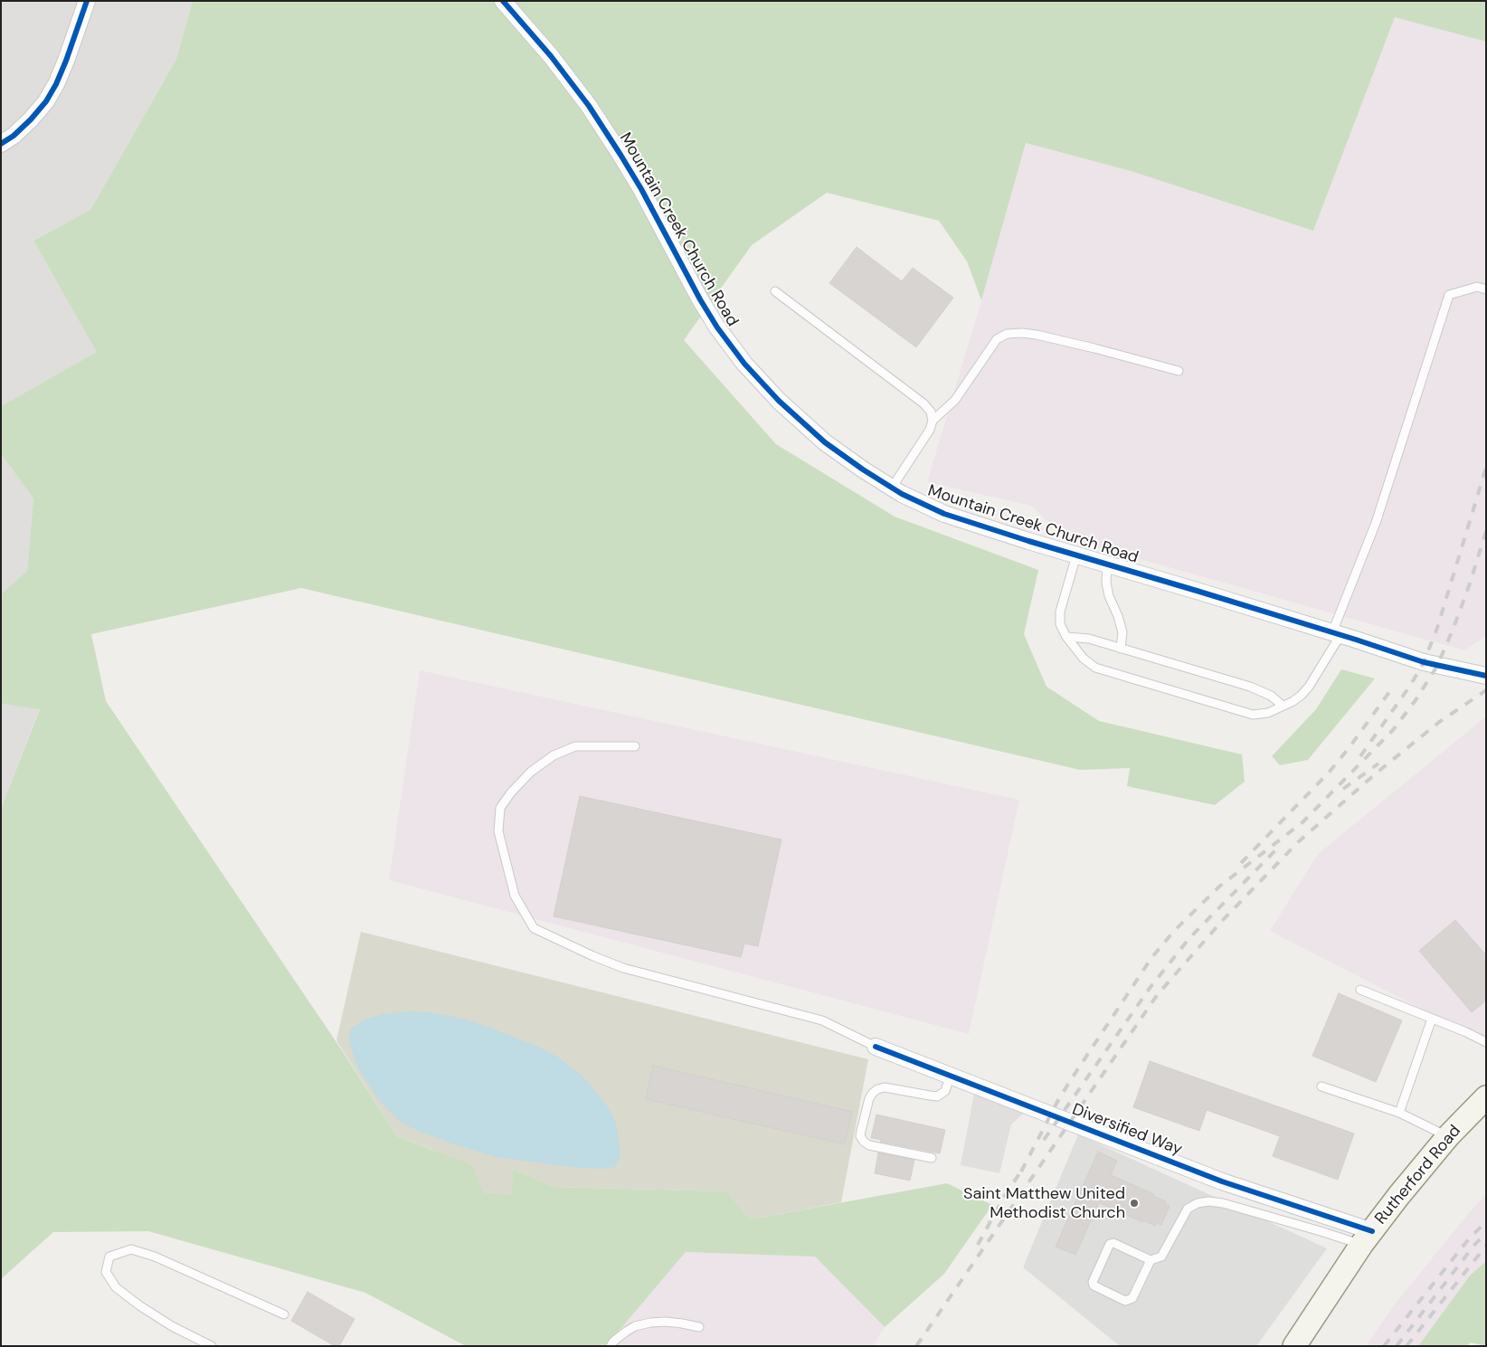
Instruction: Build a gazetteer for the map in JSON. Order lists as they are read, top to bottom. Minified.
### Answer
{"streets":{"street":["Mountain Creek Church Road","Diversified Way","Rutherford Road"]},"crossings":[["Diversified Way","Rutherford Road"]],"places":["Saint Matthew United Methodist Church"]}
